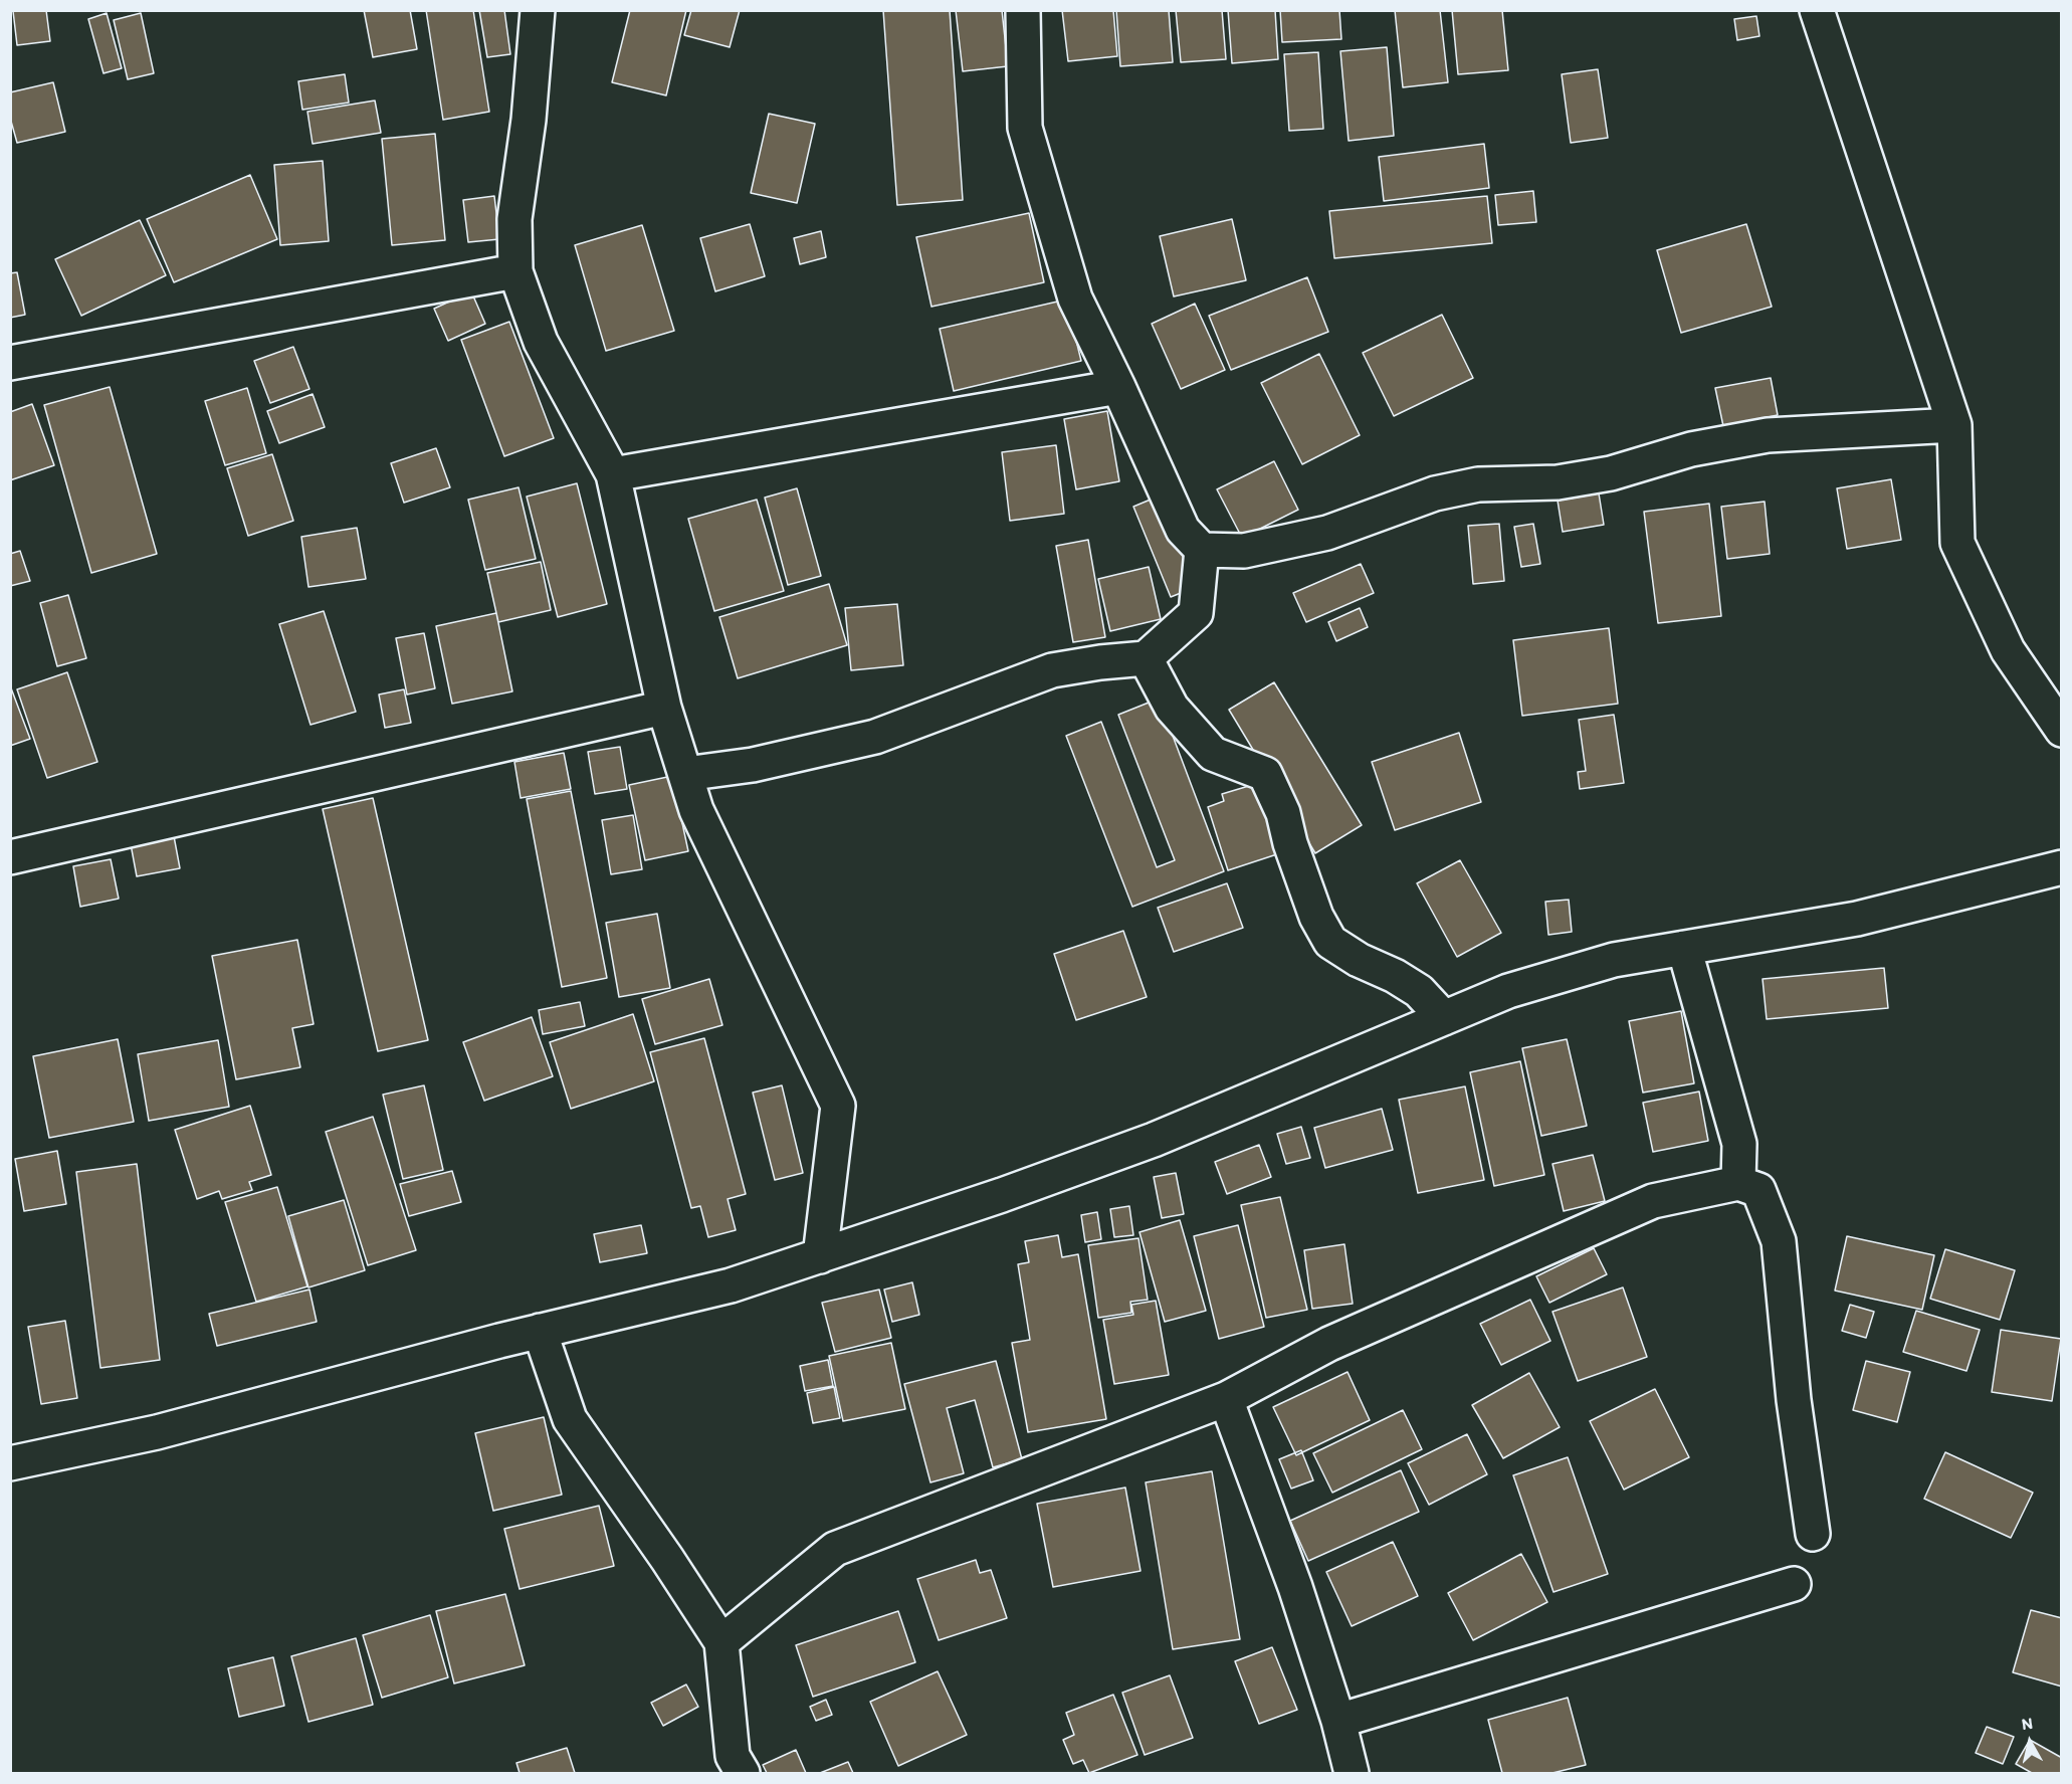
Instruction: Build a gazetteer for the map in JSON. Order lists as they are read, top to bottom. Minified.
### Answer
{"north":"top"}
